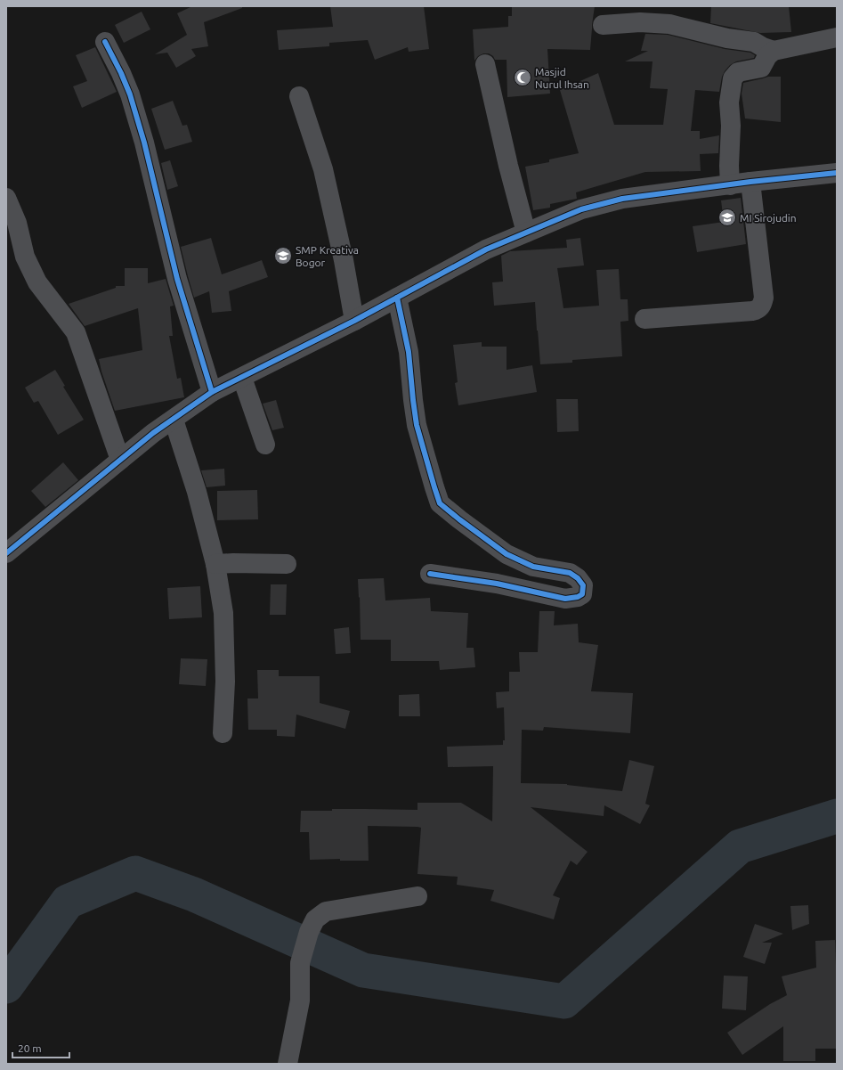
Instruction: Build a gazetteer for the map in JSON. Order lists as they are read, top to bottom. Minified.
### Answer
{"places":{"mosque":["Masjid Nurul Ihsan"],"school or university":["MI Sirojudin","SMP Kreativa Bogor"]},"scale_bar":"20 m"}
